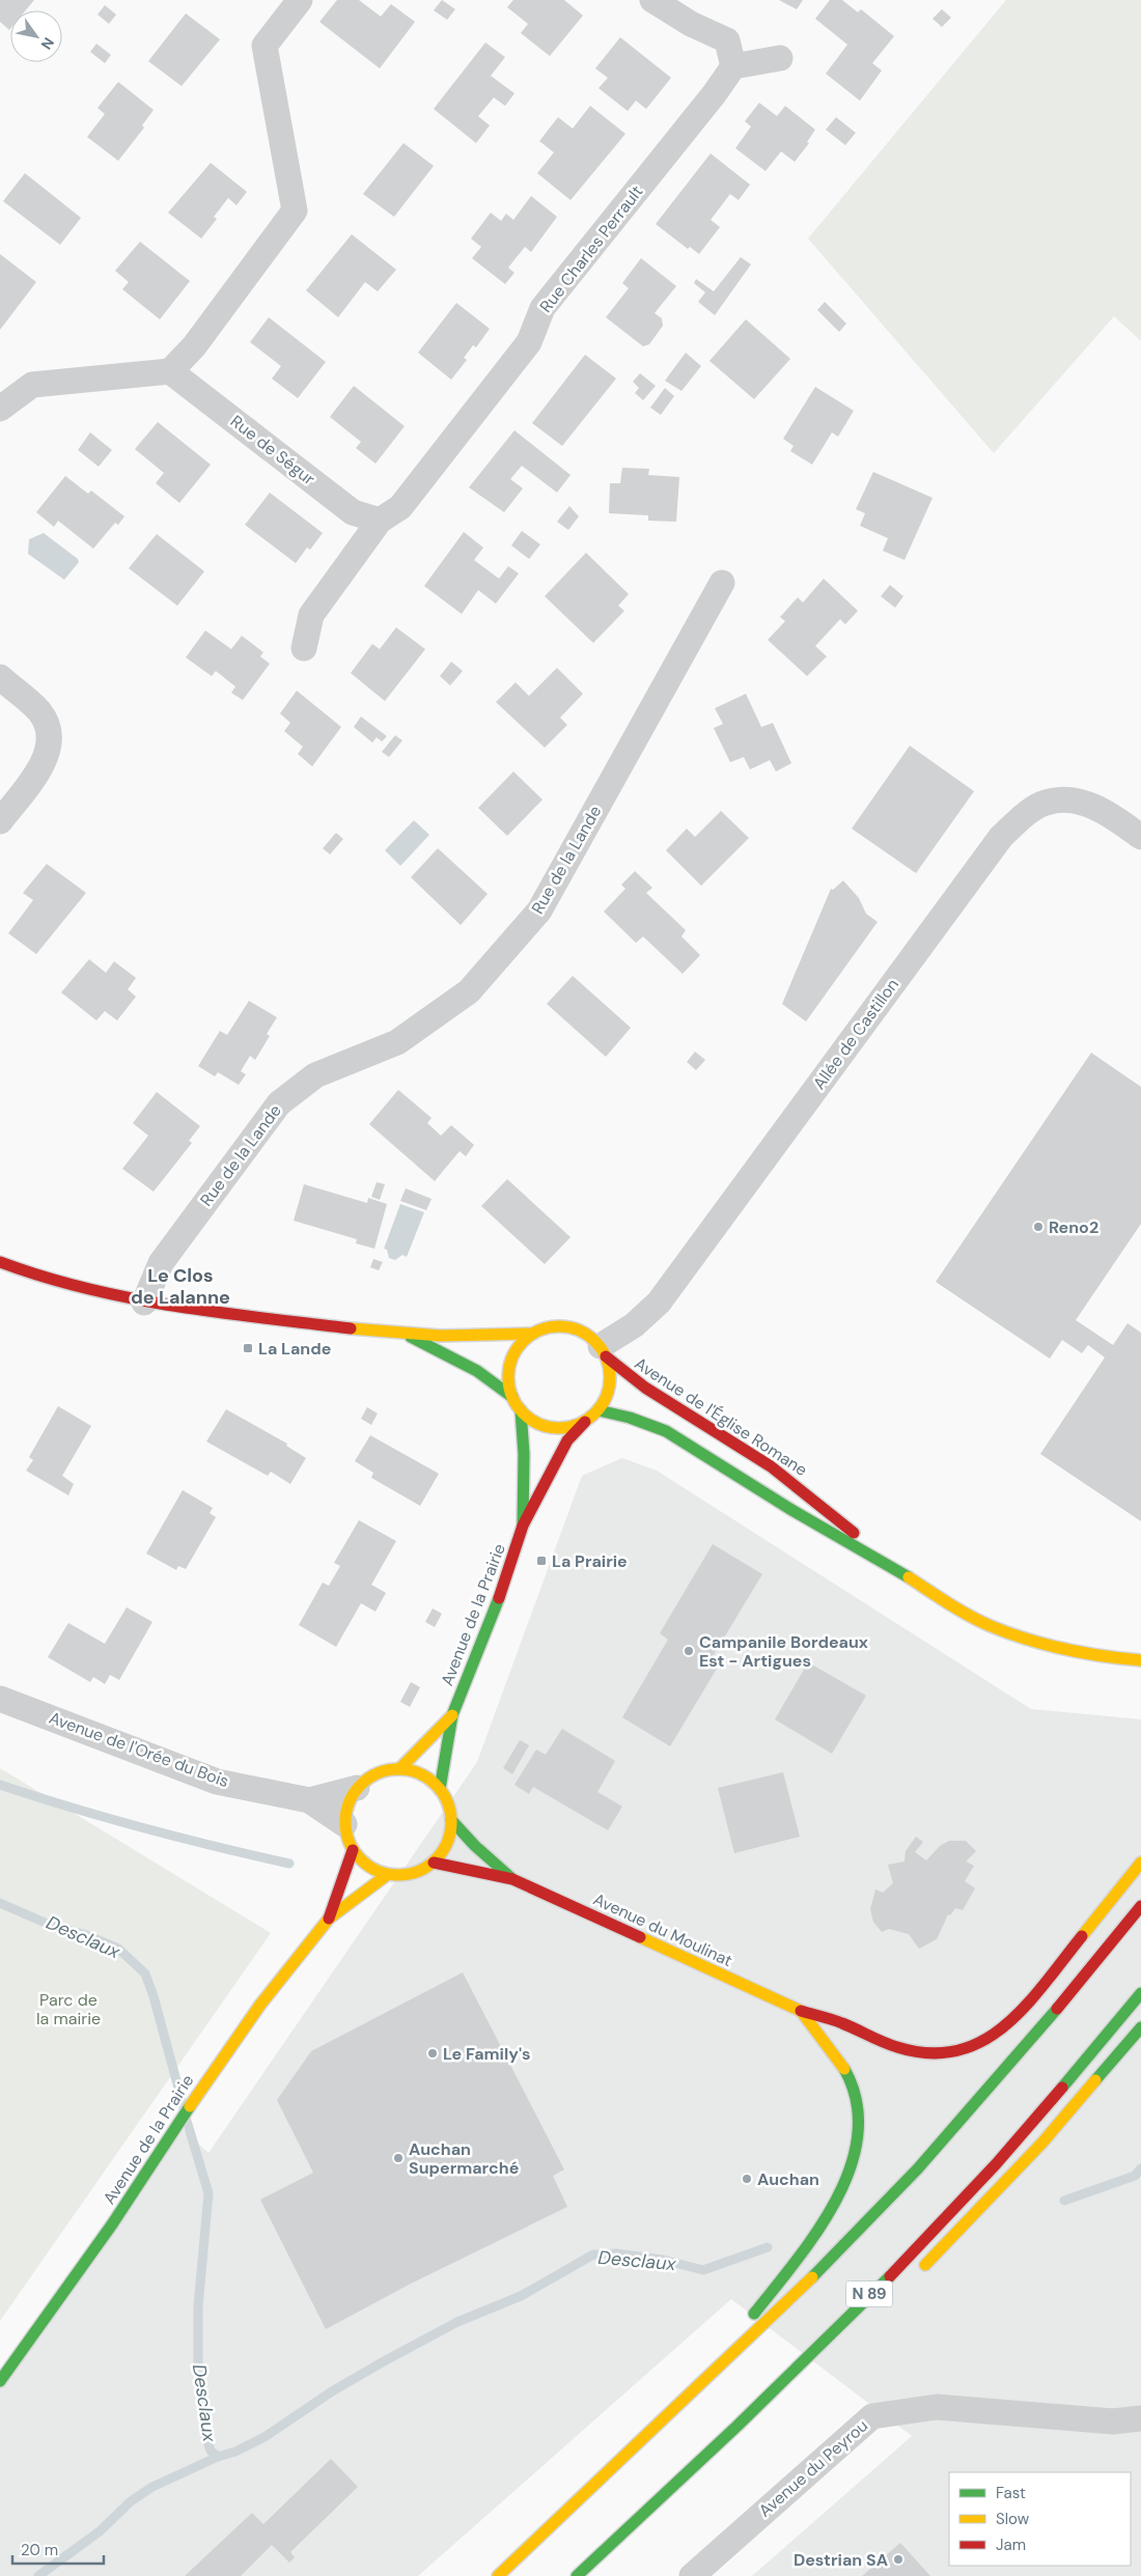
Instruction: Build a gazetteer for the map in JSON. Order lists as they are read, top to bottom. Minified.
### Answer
{"streets":{"main road":["Avenue de l'Église Romane","Avenue de la Prairie","Avenue du Moulinat","N 89"],"street":["Rue Charles Perrault","Rue de Ségur","Rue de la Lande","Allée de Castillon","Avenue de l'Orée du Bois","Avenue du Peyrou"]},"crossings":[["Rue Charles Perrault","Rue de Ségur"],["Allée de Castillon","Avenue de l'Église Romane"],["Allée de Castillon","Avenue de la Prairie"],["Avenue de l'Église Romane","Avenue de la Prairie"],["Avenue de la Prairie","Avenue du Moulinat"]],"districts":["Le Clos de Lalanne"],"water":["Desclaux"],"parks":["Parc de la mairie"],"places":{"other":["Reno2","Campanile Bordeaux Est - Artigues","Le Family's","Auchan Supermarché","Auchan","Destrian SA"],"transit":["La Lande","La Prairie"]},"legend":["Fast","Slow","Jam"],"scale_bar":"20 m","north":"bottom right"}
